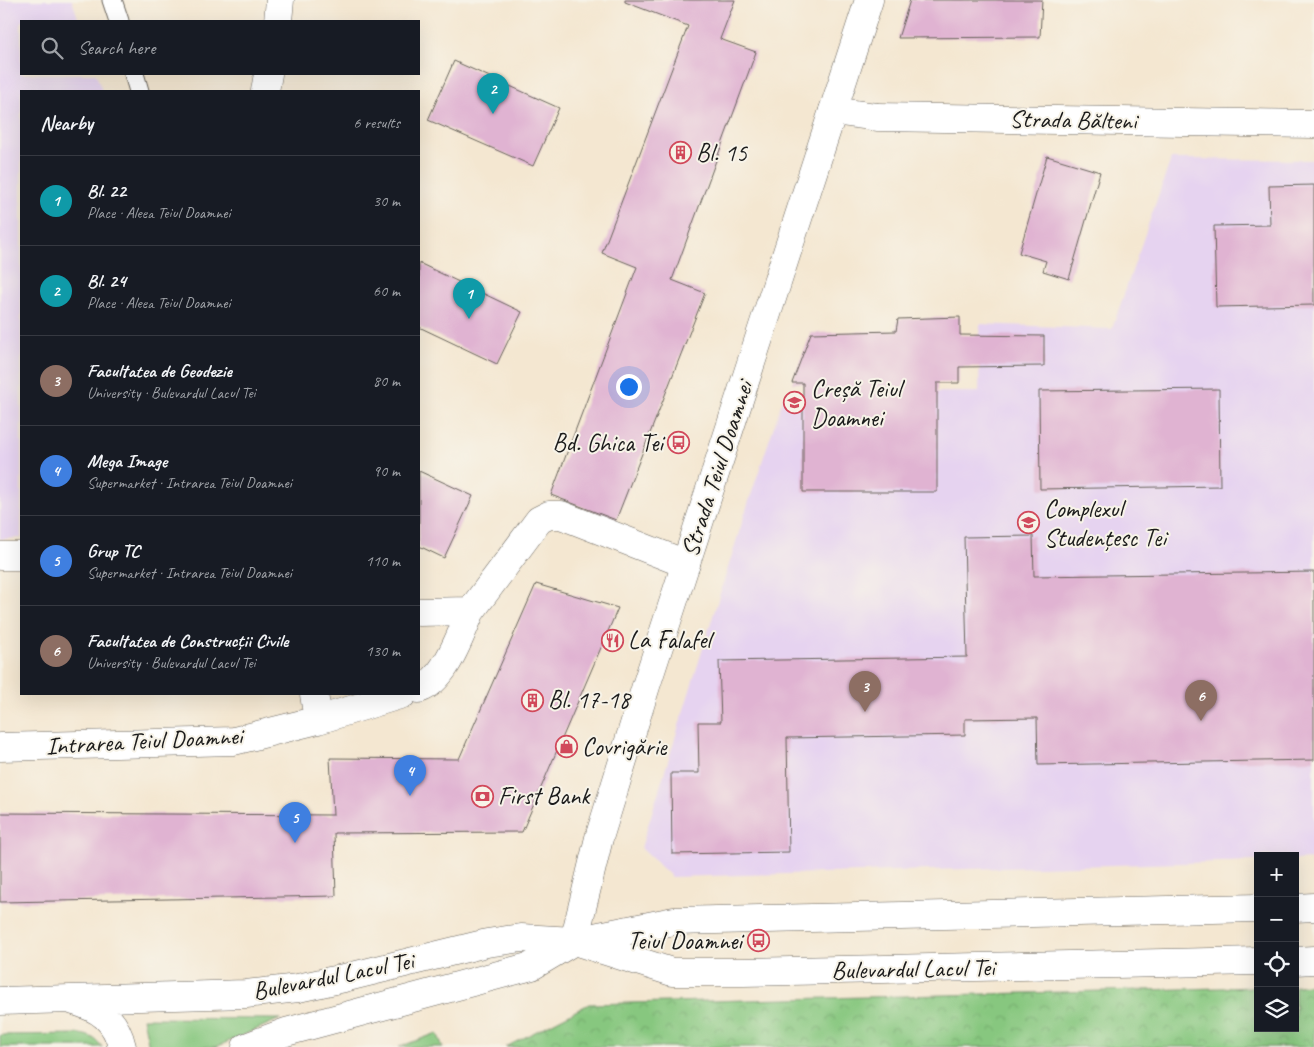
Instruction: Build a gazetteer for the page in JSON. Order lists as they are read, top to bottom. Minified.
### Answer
{"streets":{"main road":["Strada Bălteni","Strada Teiul Doamnei","Intrarea Teiul Doamnei","Bulevardul Lacul Tei"]},"crossings":[["Strada Bălteni","Strada Teiul Doamnei"],["Strada Teiul Doamnei","Bulevardul Lacul Tei"]],"places":{"building":["Bl. 15","Bl. 17-18"],"school or university":["Creșă Teiul Doamnei","Complexul Studențesc Tei"],"bus stop":["Bd. Ghica Tei","Teiul Doamnei"],"restaurant":["La Falafel"],"shop":["Covrigărie"],"bank":["First Bank"]},"page":{"search":"Search here","pins":["2","1","3","6","4","5"],"heading":["Nearby","6 results"],"list":[{"mark":"1","name":"Bl. 22","note":"Place · Aleea Teiul Doamnei","value":"30 m"},{"mark":"2","name":"Bl. 24","note":"Place · Aleea Teiul Doamnei","value":"60 m"},{"mark":"3","name":"Facultatea de Geodezie","note":"University · Bulevardul Lacul Tei","value":"80 m"},{"mark":"4","name":"Mega Image","note":"Supermarket · Intrarea Teiul Doamnei","value":"90 m"},{"mark":"5","name":"Grup TC","note":"Supermarket · Intrarea Teiul Doamnei","value":"110 m"},{"mark":"6","name":"Facultatea de Construcții Civile","note":"University · Bulevardul Lacul Tei","value":"130 m"}],"map_buttons":["+","−"]}}
